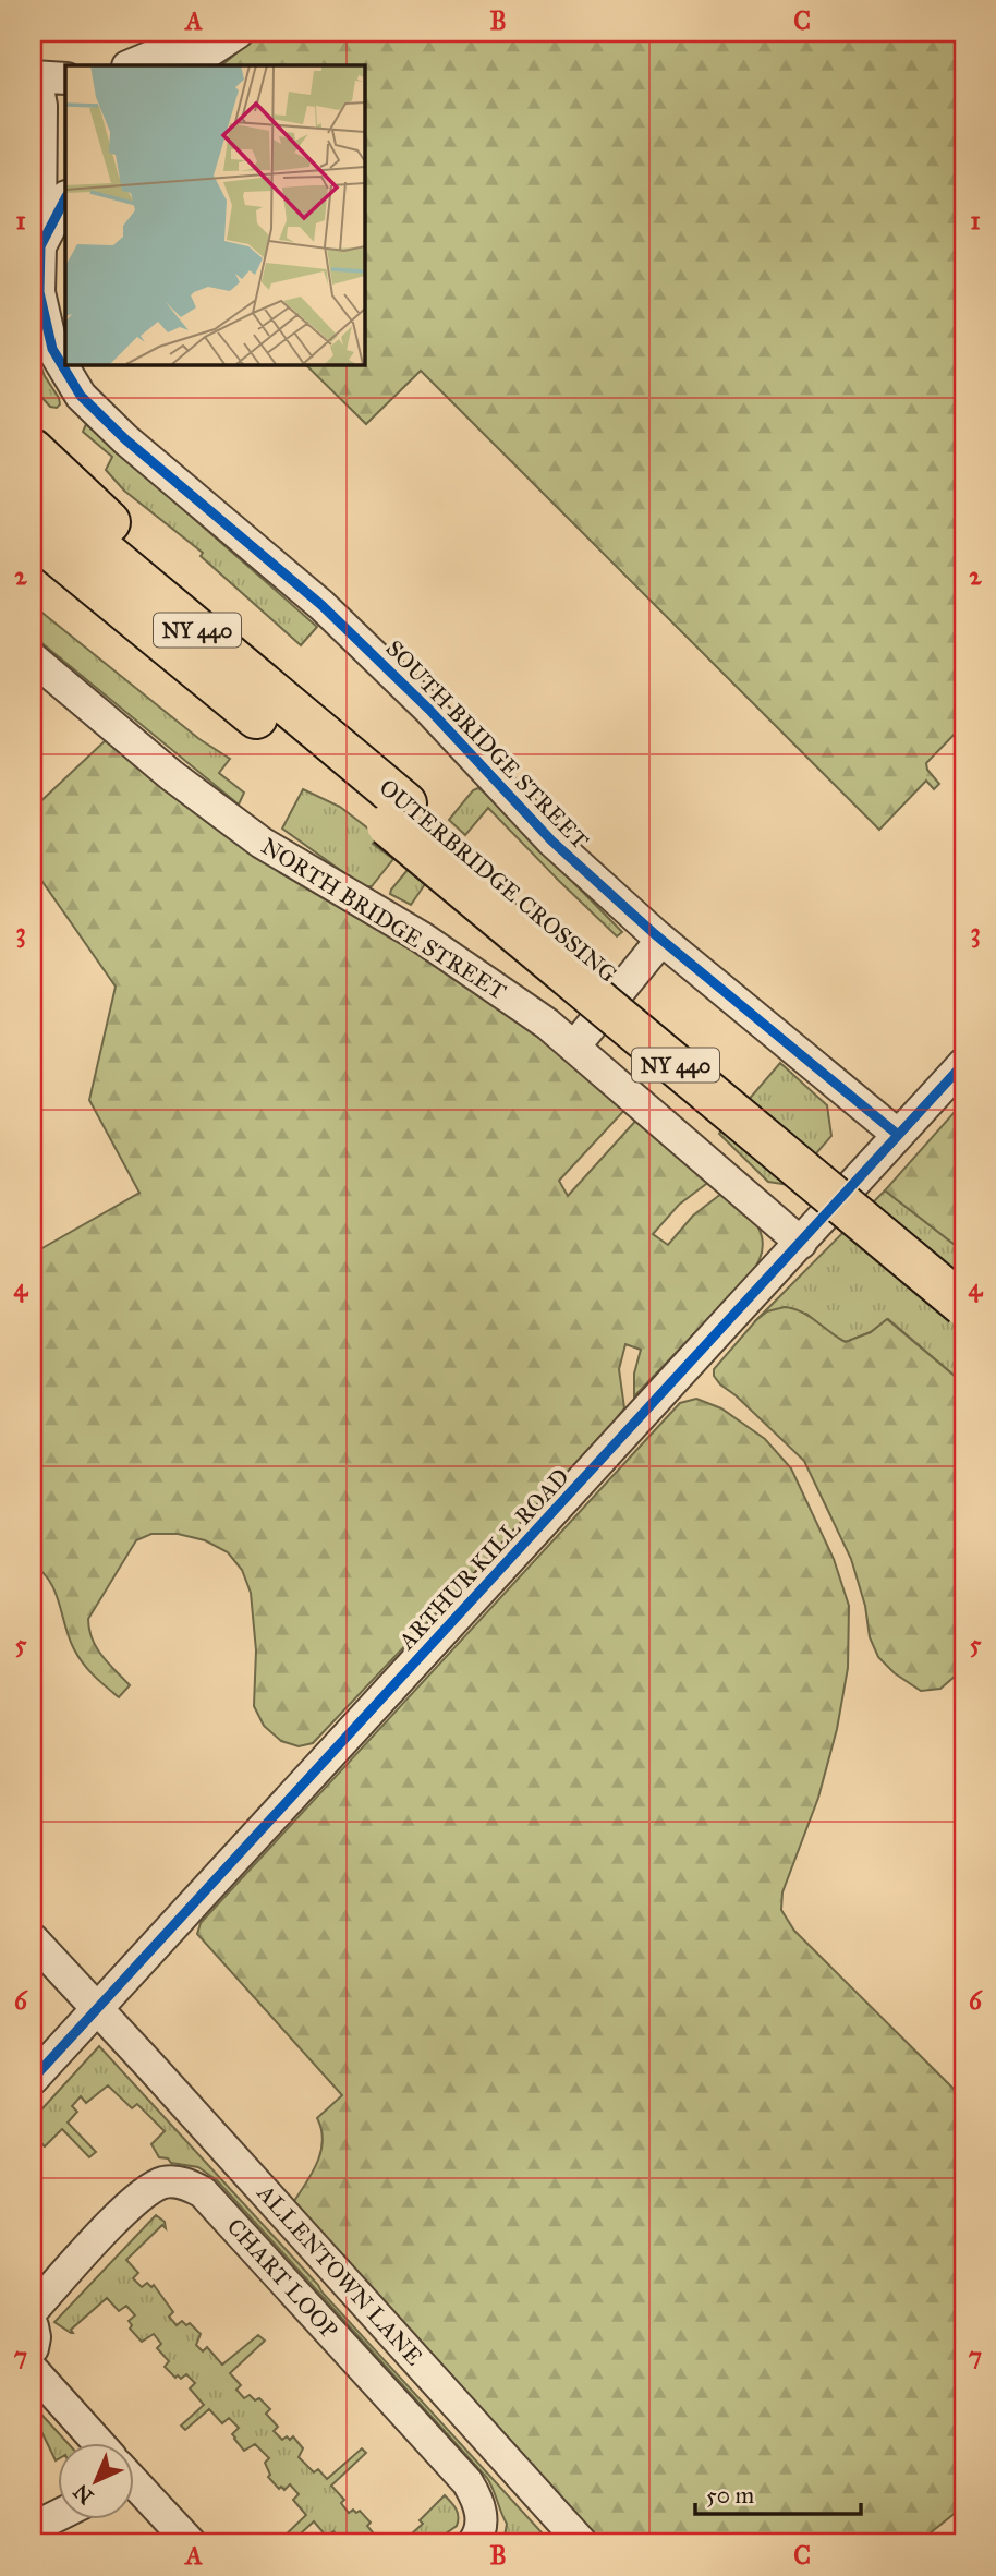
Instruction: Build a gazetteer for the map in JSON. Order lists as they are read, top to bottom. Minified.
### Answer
{"streets":{"highway":["NY 440","OUTERBRIDGE CROSSING"],"street":["SOUTH BRIDGE STREET","NORTH BRIDGE STREET","ARTHUR KILL ROAD","ALLENTOWN LANE","CHART LOOP"]},"crossings":[["SOUTH BRIDGE STREET","ARTHUR KILL ROAD"],["NORTH BRIDGE STREET","ARTHUR KILL ROAD"],["ARTHUR KILL ROAD","ALLENTOWN LANE"]],"scale_bar":"50 m","north":"bottom left","grid":{"columns":["A","B","C"],"rows":["1","2","3","4","5","6","7"]}}
